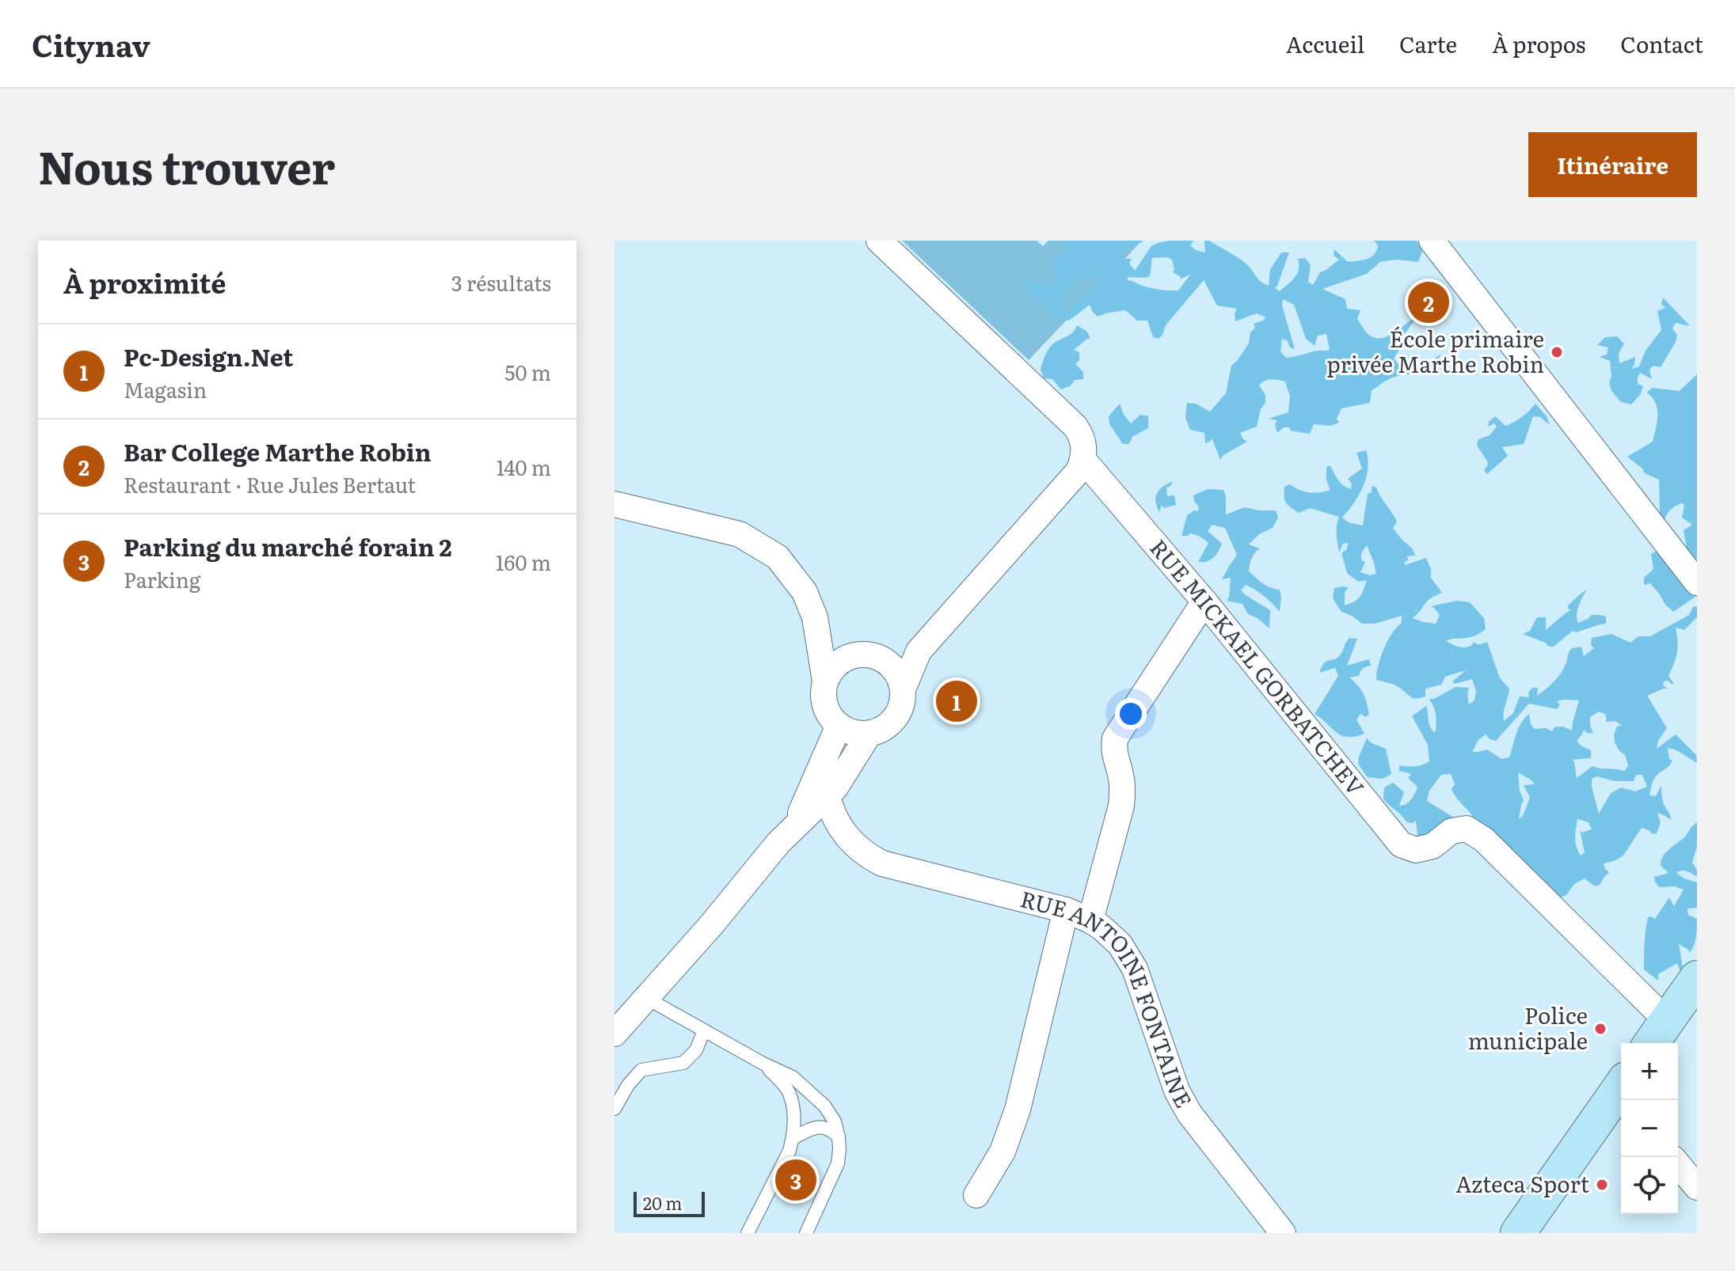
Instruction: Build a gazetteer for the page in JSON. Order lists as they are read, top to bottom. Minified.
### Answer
{"streets":{"street":["RUE MICKAEL GORBATCHEV","RUE ANTOINE FONTAINE"]},"places":["École primaire privée Marthe Robin","Police municipale","Azteca Sport"],"scale_bar":"20 m","page":{"header":"Citynav","nav":["Accueil","Carte","À propos","Contact"],"title":"Nous trouver","buttons":"Itinéraire","heading":["À proximité","3 résultats"],"pins":["2","1","3"],"list":[{"mark":"1","name":"Pc-Design.Net","note":"Magasin","value":"50 m"},{"mark":"2","name":"Bar College Marthe Robin","note":"Restaurant · Rue Jules Bertaut","value":"140 m"},{"mark":"3","name":"Parking du marché forain 2","note":"Parking","value":"160 m"}],"map_buttons":["+","−"],"scale":"20 m"}}
